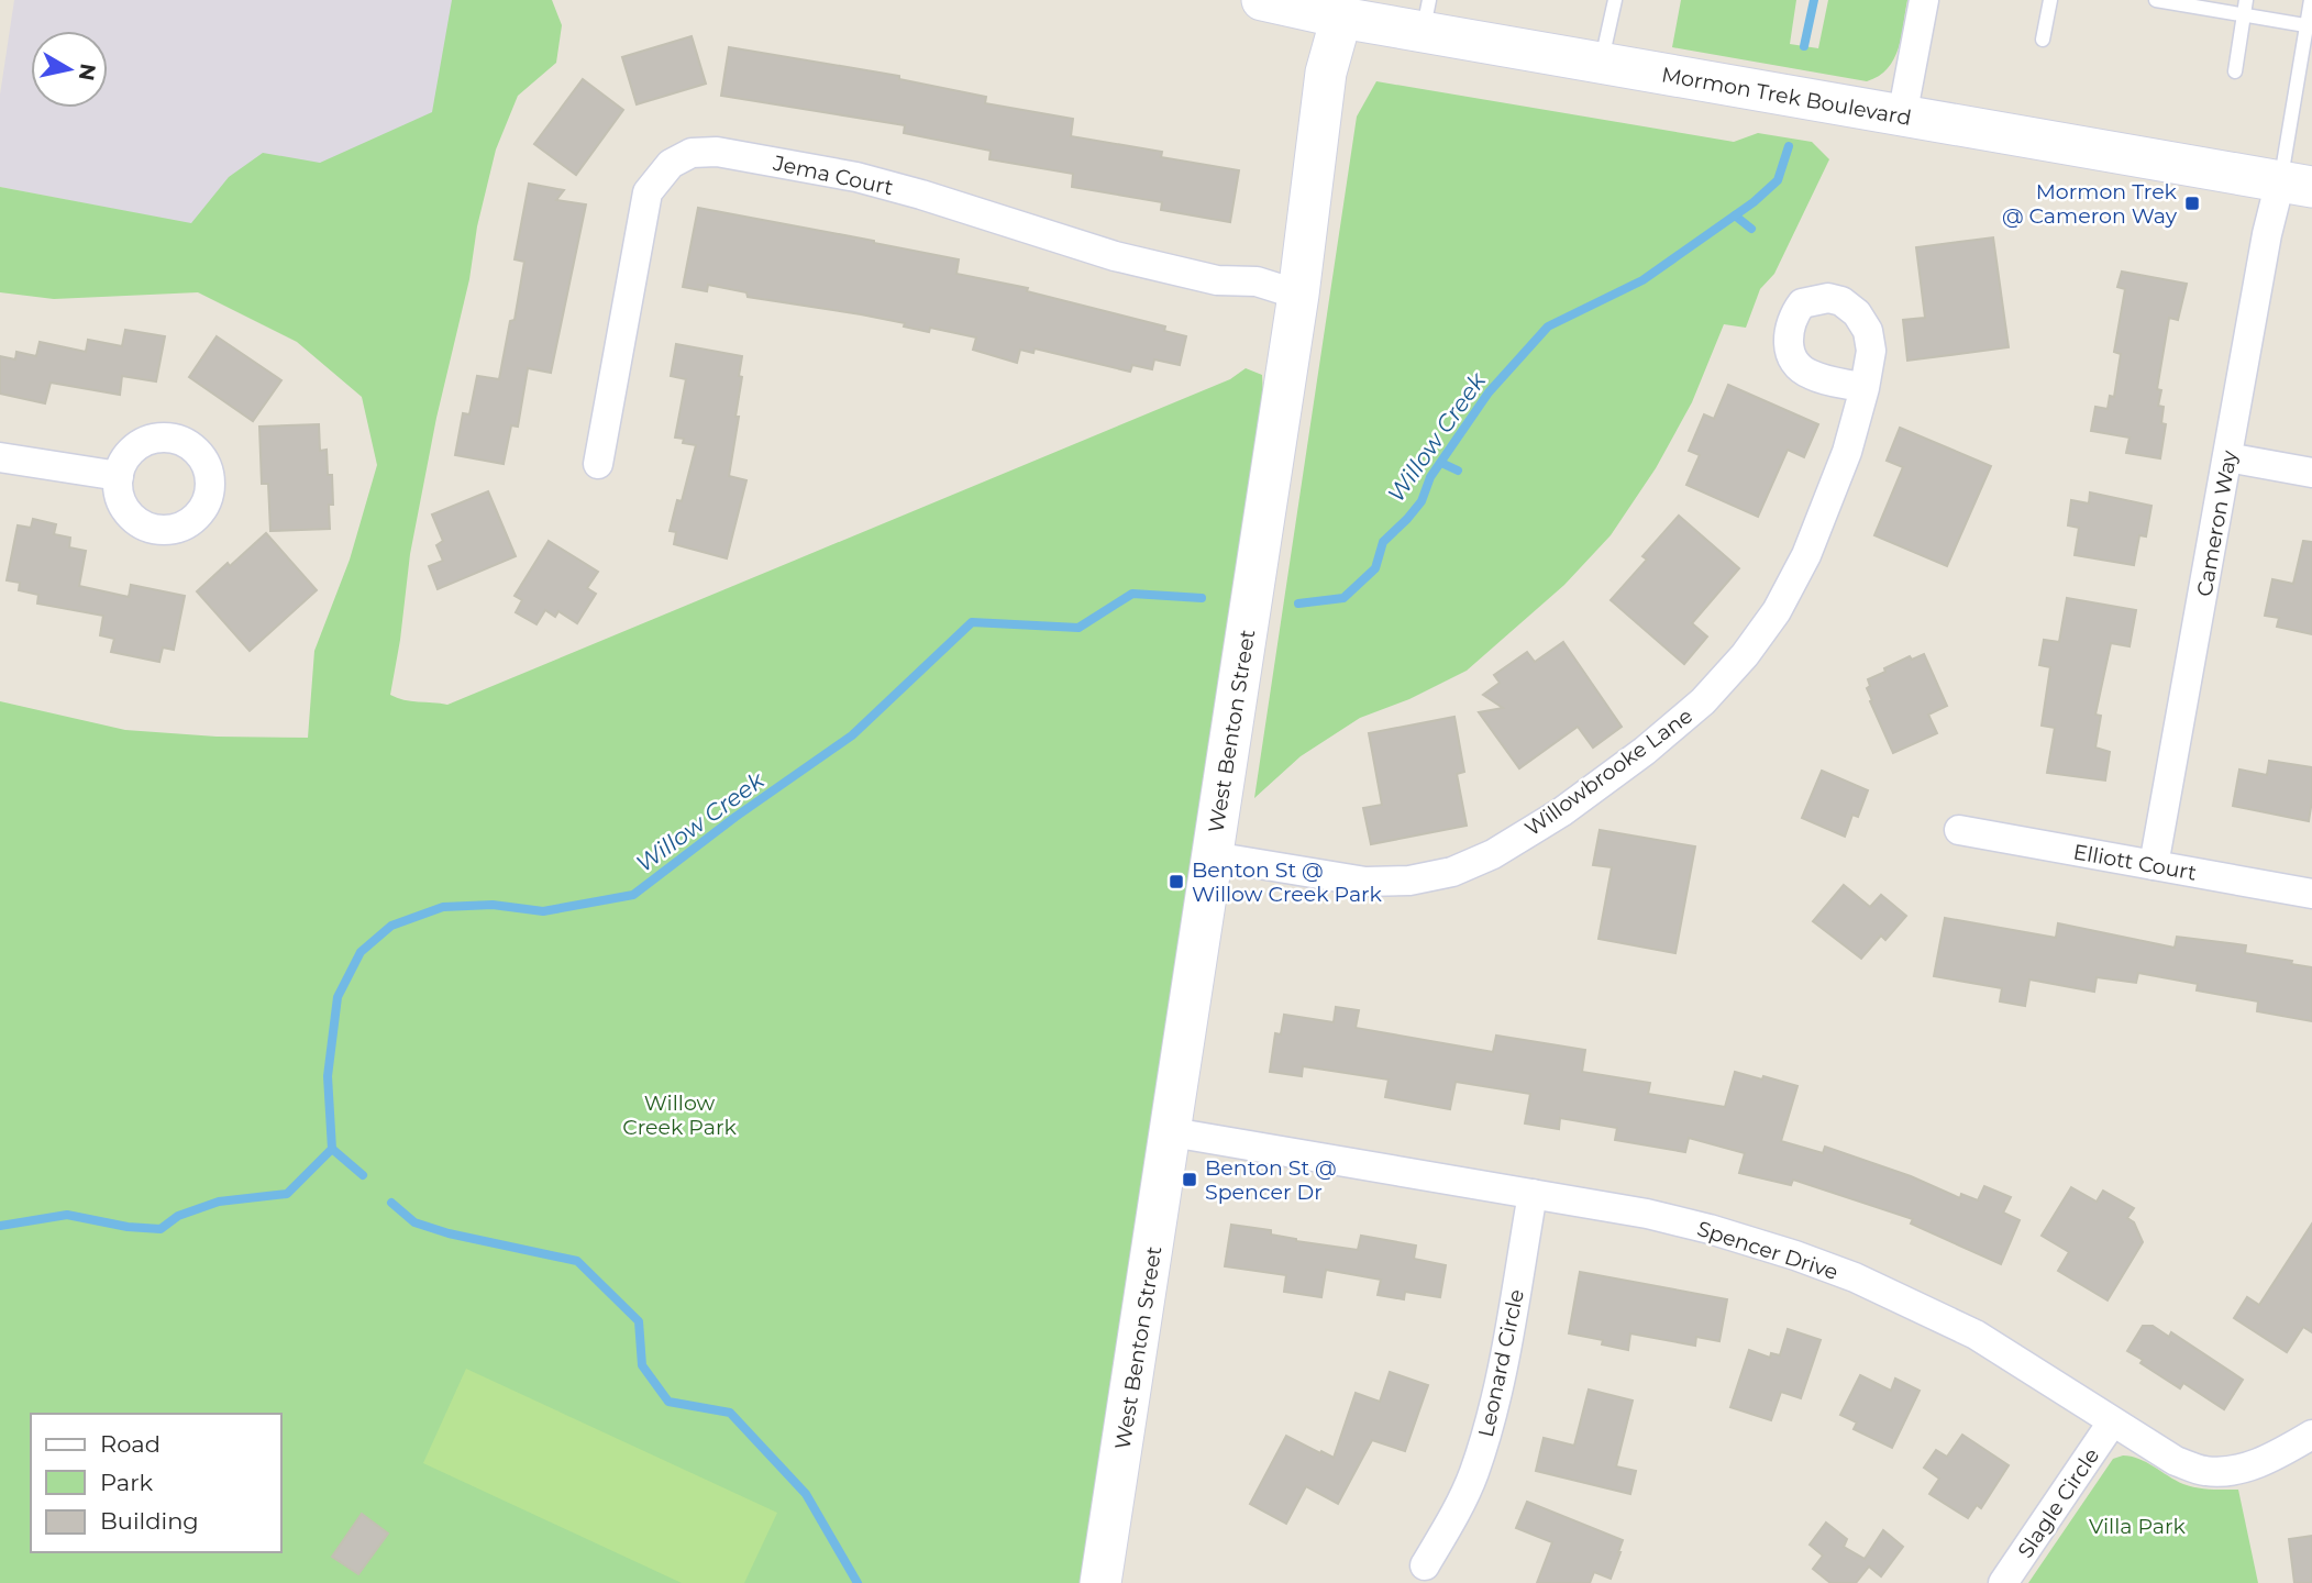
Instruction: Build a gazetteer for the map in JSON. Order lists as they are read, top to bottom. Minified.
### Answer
{"streets":{"street":["Mormon Trek Boulevard","Jema Court","Cameron Way","West Benton Street","Willowbrooke Lane","Elliott Court","Spencer Drive","Leonard Circle","Slagle Circle"]},"crossings":[["Mormon Trek Boulevard","Cameron Way"],["Mormon Trek Boulevard","West Benton Street"],["Jema Court","West Benton Street"],["Cameron Way","Elliott Court"],["West Benton Street","Willowbrooke Lane"],["West Benton Street","Spencer Drive"],["Spencer Drive","Leonard Circle"],["Spencer Drive","Slagle Circle"]],"water":["Willow Creek"],"parks":["Willow Creek Park","Villa Park"],"places":{"transit":["Mormon Trek @ Cameron Way","Benton St @ Willow Creek Park","Benton St @ Spencer Dr"]},"legend":["Road","Park","Building"],"north":"right"}
